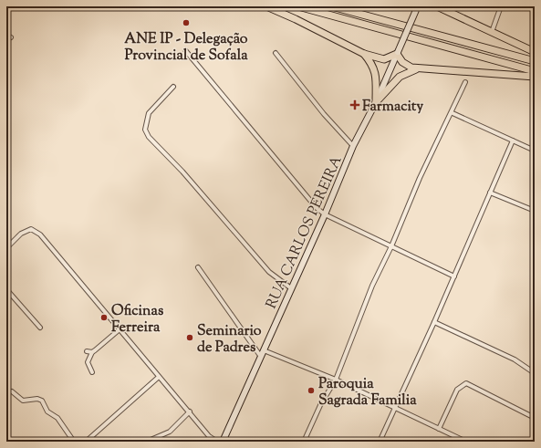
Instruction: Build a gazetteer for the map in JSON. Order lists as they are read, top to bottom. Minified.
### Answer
{"streets":{"main road":["RUA CARLOS PEREIRA"]},"places":{"other":["ANE IP - Delegação Provincial de Sofala","Oficinas Ferreira","Seminario de Padres","Paroquia Sagrada Familia"],"health":["Farmacity"]}}
